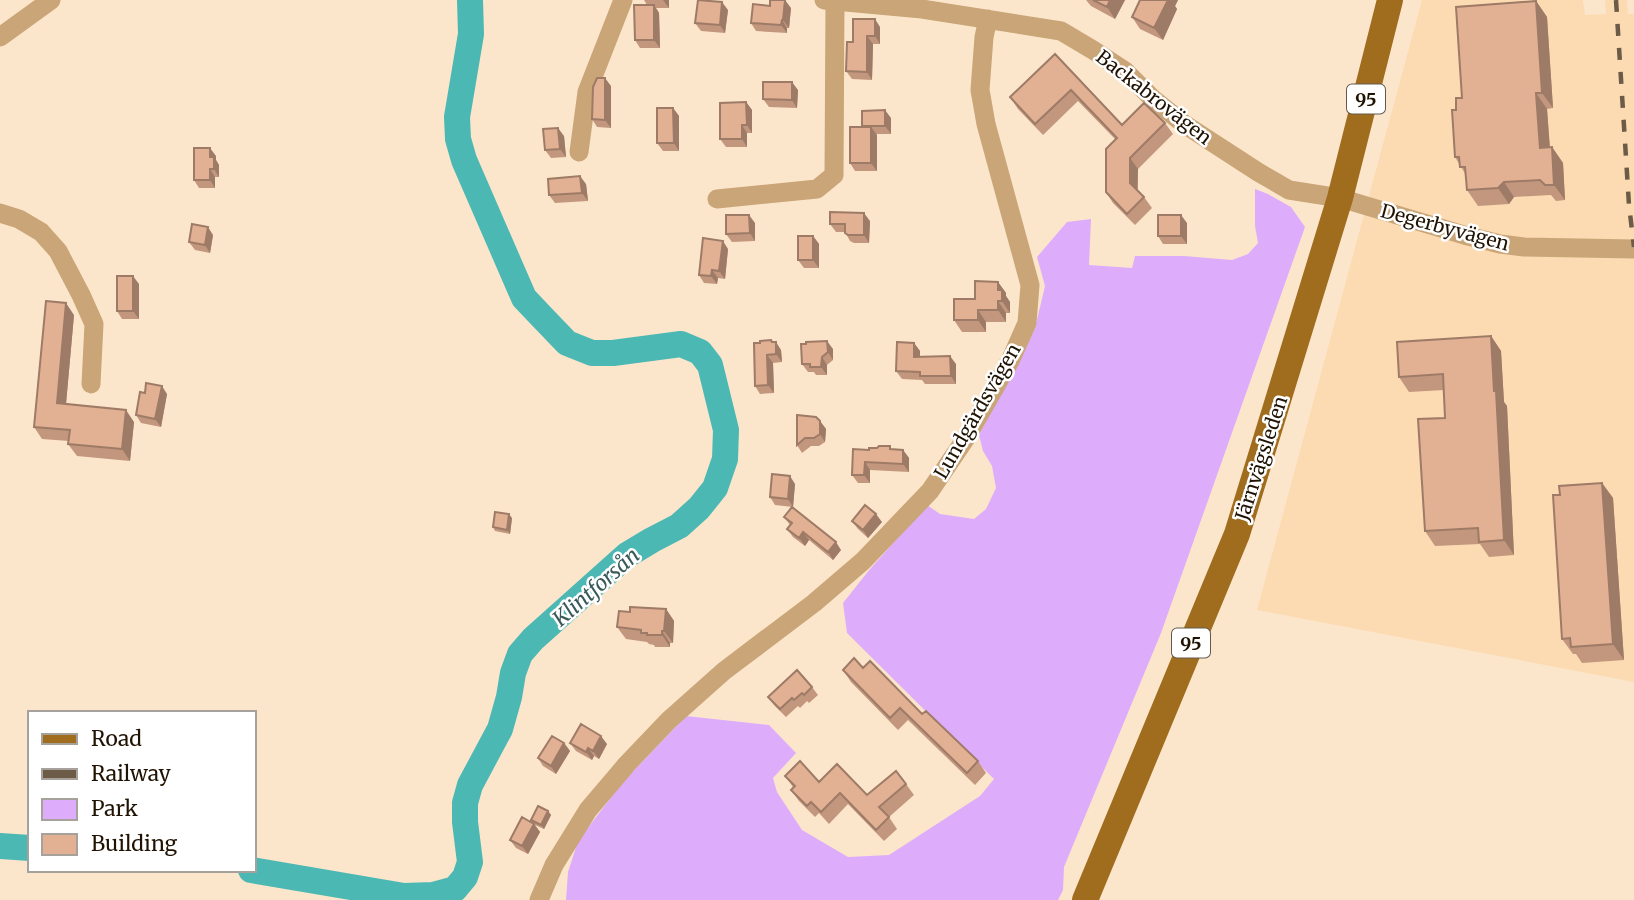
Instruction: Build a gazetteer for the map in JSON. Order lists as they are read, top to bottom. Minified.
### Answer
{"streets":{"main road":["95","Järnvägsleden"],"street":["Backabrovägen","Degerbyvägen","Lundgärdsvägen"]},"crossings":[["Backabrovägen","Degerbyvägen"],["Backabrovägen","Lundgärdsvägen"],["Backabrovägen","Järnvägsleden"],["Degerbyvägen","Järnvägsleden"]],"water":["Klintforsån"],"legend":["Road","Railway","Park","Building"]}
